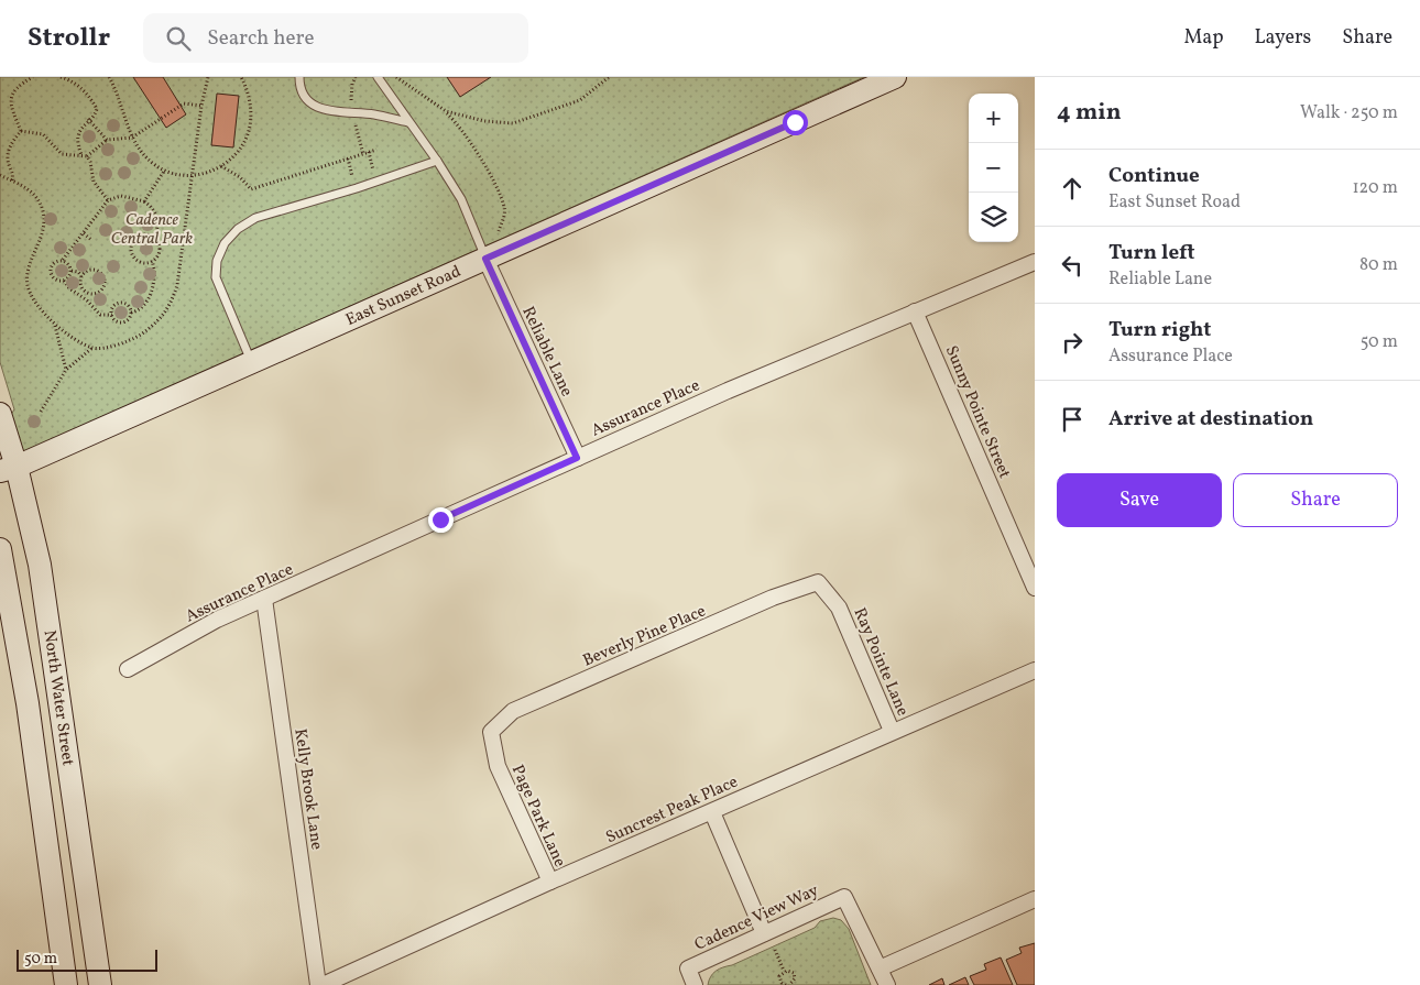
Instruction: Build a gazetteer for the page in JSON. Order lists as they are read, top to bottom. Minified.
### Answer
{"streets":{"main road":["East Sunset Road","North Water Street"],"street":["Reliable Lane","Assurance Place","Sunny Pointe Street","Beverly Pine Place","Ray Pointe Lane","Kelly Brook Lane","Suncrest Peak Place","Page Park Lane","Cadence View Way"]},"crossings":[["East Sunset Road","Reliable Lane"],["East Sunset Road","North Water Street"],["Reliable Lane","Assurance Place"],["Assurance Place","Sunny Pointe Street"],["Assurance Place","Kelly Brook Lane"],["Beverly Pine Place","Ray Pointe Lane"],["Beverly Pine Place","Page Park Lane"],["Ray Pointe Lane","Suncrest Peak Place"],["Suncrest Peak Place","Page Park Lane"]],"parks":["Cadence Central Park"],"scale_bar":"50 m","page":{"header":"Strollr","search":"Search here","nav":["Map","Layers","Share"],"heading":["4 min","Walk · 250 m"],"map_buttons":["+","−"],"list":[["Continue","East Sunset Road","120 m"],["Turn left","Reliable Lane","80 m"],["Turn right","Assurance Place","50 m"],"Arrive at destination"],"buttons":["Save","Share"],"scale":"50 m"}}
